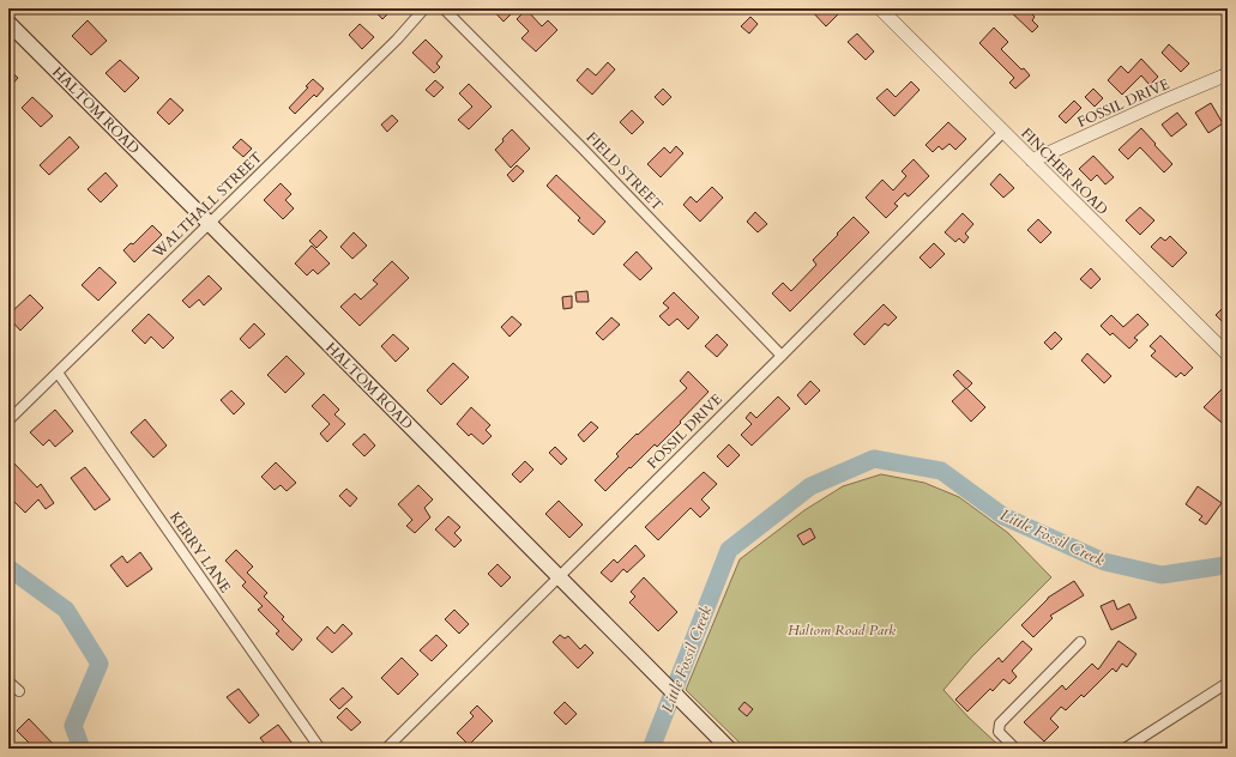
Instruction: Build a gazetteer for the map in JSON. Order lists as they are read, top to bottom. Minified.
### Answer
{"streets":{"main road":["HALTOM ROAD"],"street":["FOSSIL DRIVE","FIELD STREET","FINCHER ROAD","WALTHALL STREET","KERRY LANE"]},"crossings":[["FOSSIL DRIVE","HALTOM ROAD"],["FOSSIL DRIVE","FIELD STREET"],["FOSSIL DRIVE","FINCHER ROAD"],["HALTOM ROAD","WALTHALL STREET"],["WALTHALL STREET","KERRY LANE"]],"water":["Little Fossil Creek"],"parks":["Haltom Road Park"]}
